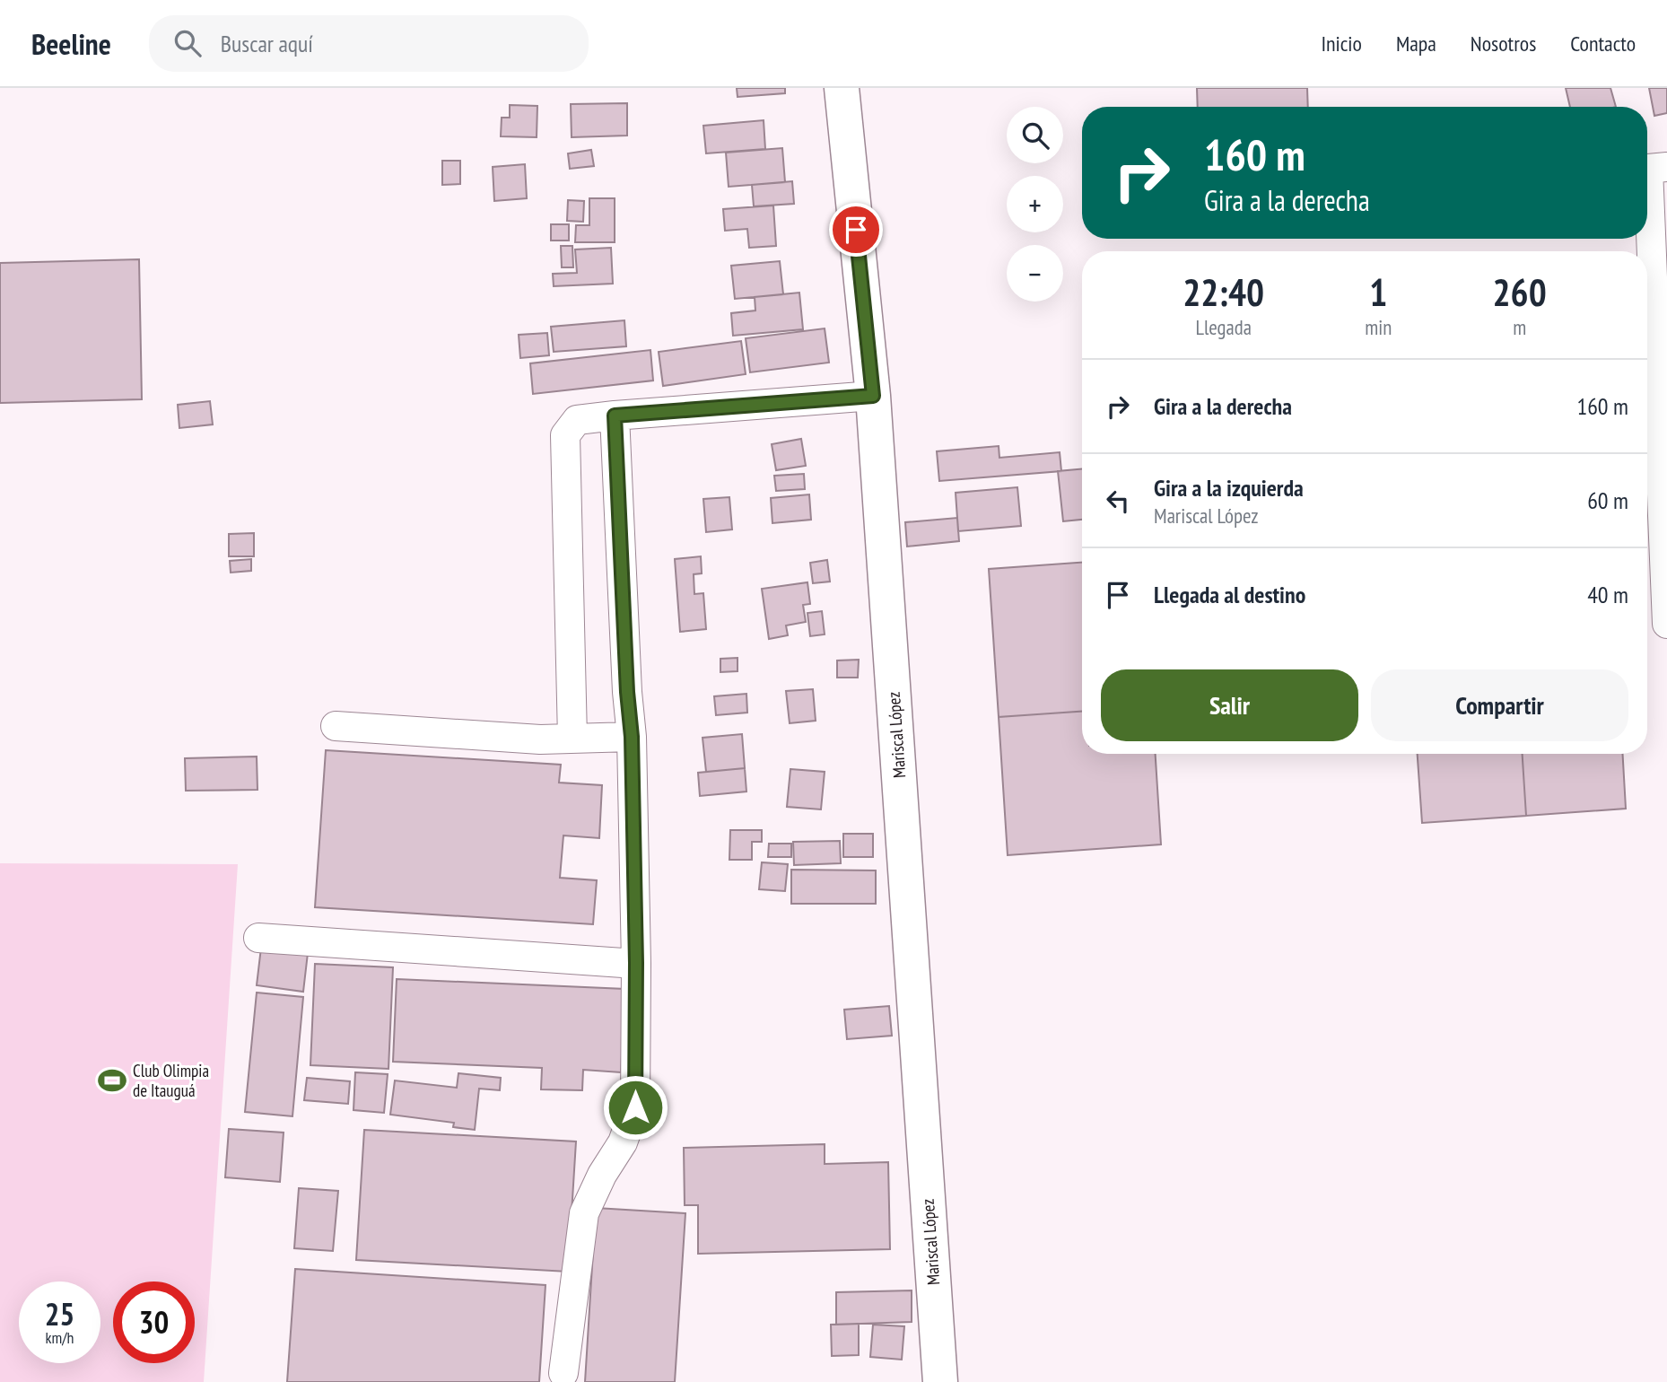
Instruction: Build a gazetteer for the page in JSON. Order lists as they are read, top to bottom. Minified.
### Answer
{"streets":{"street":["Mariscal López"]},"places":{"sports":["Club Olimpia de Itauguá"]},"page":{"header":"Beeline","search":"Buscar aquí","nav":["Inicio","Mapa","Nosotros","Contacto"],"map_buttons":["+","−"],"turn":["160 m","Gira a la derecha"],"eta":["22:40","Llegada","1","min","260","m"],"list":[{"name":"Gira a la derecha","value":"160 m"},{"name":"Gira a la izquierda","note":"Mariscal López","value":"60 m"},{"name":"Llegada al destino","value":"40 m"}],"buttons":["Salir","Compartir"],"speed":"25 km/h","limit":"30"}}
